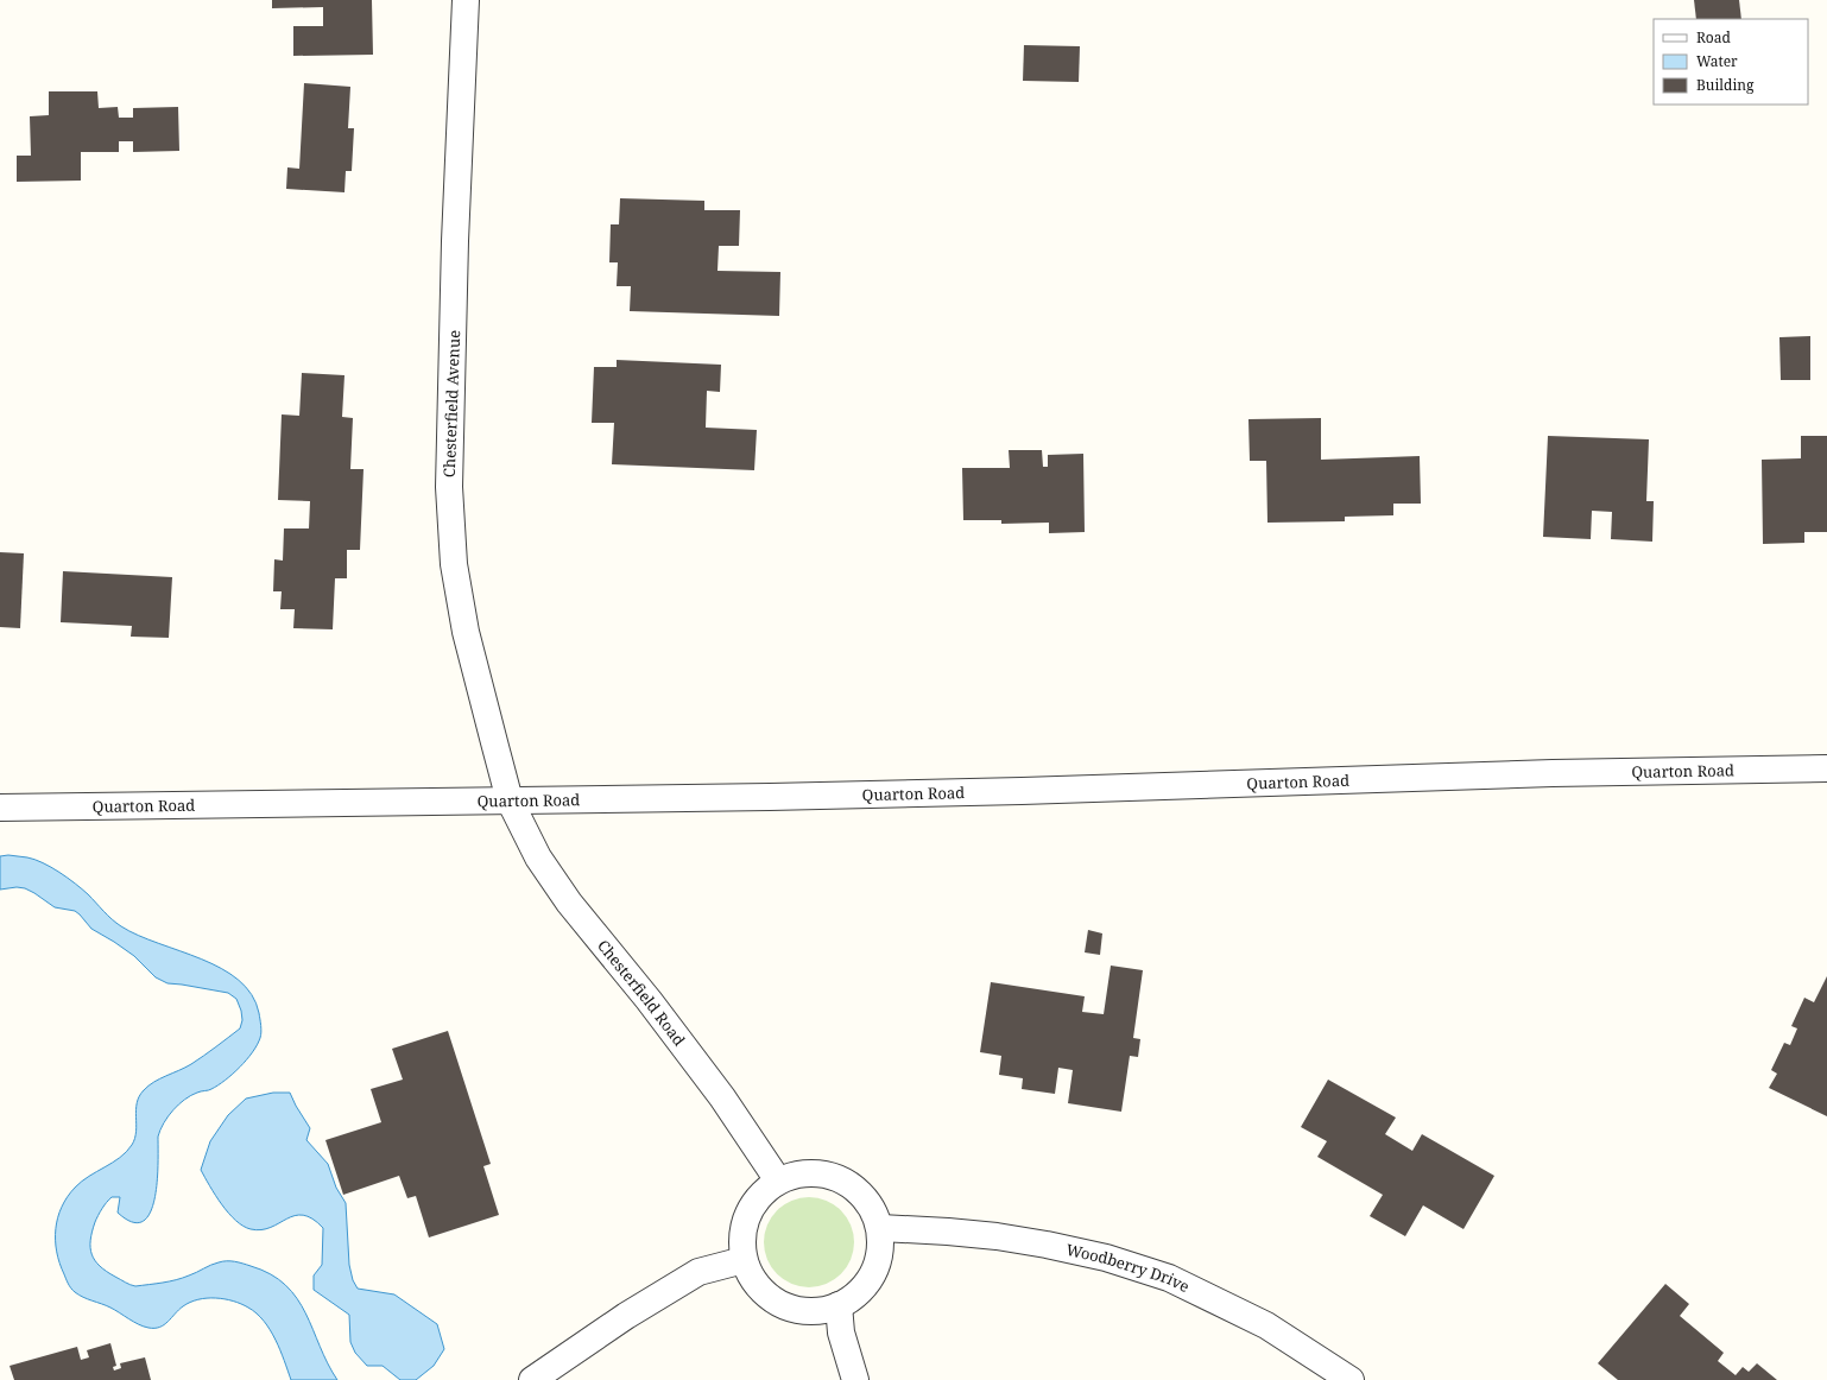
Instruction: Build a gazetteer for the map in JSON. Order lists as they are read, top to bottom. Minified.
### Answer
{"streets":{"street":["Chesterfield Avenue","Quarton Road","Chesterfield Road","Woodberry Drive"]},"crossings":[["Chesterfield Avenue","Quarton Road"],["Chesterfield Avenue","Chesterfield Road"],["Quarton Road","Chesterfield Road"],["Chesterfield Road","Woodberry Drive"]],"legend":["Road","Water","Building"]}
